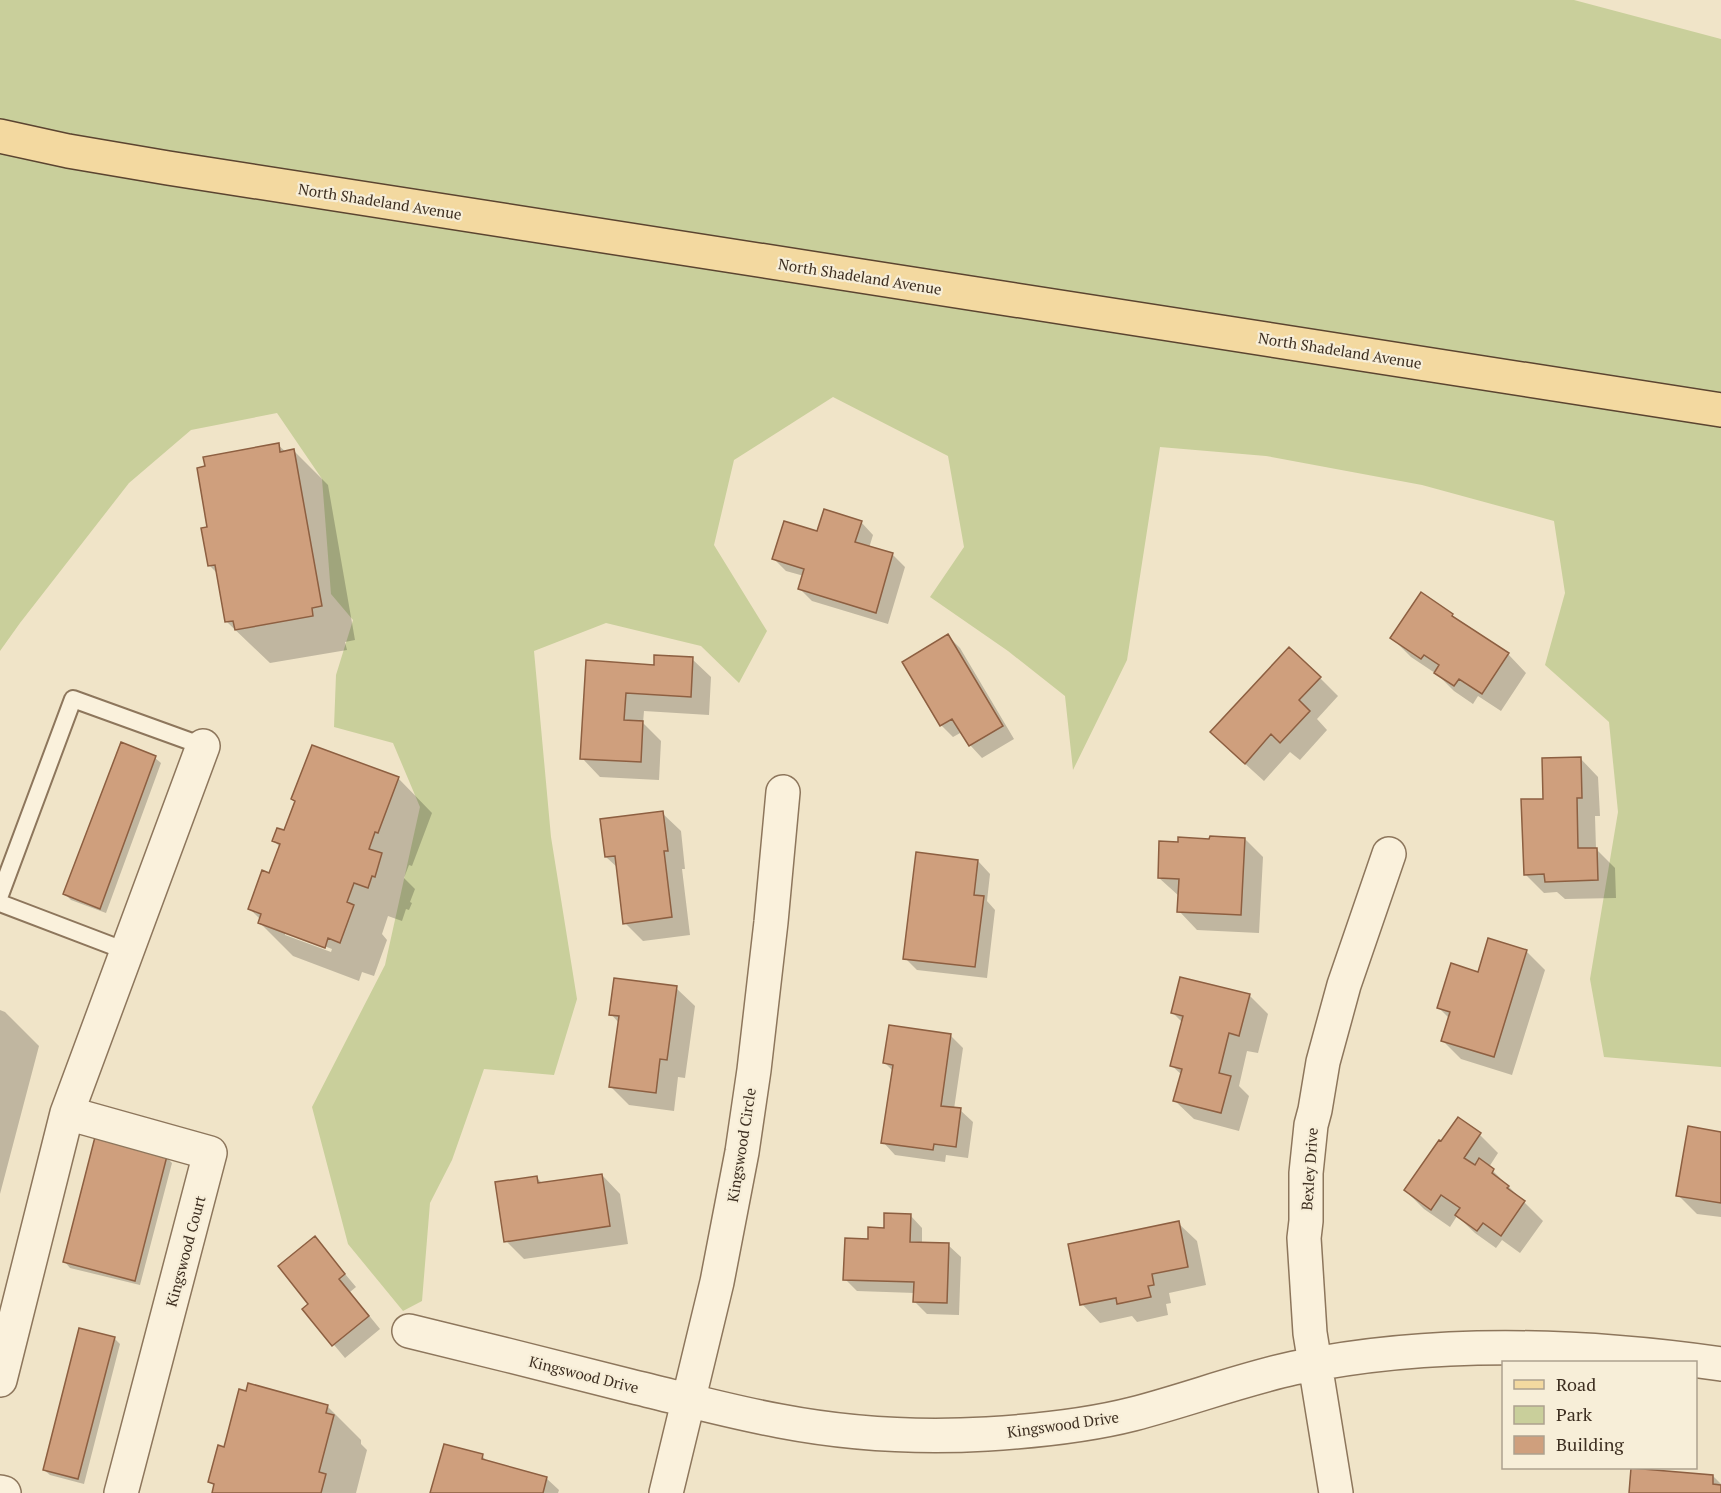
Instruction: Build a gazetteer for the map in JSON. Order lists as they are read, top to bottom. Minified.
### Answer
{"streets":{"main road":["North Shadeland Avenue"],"street":["Kingswood Circle","Bexley Drive","Kingswood Court","Kingswood Drive"]},"crossings":[["Kingswood Circle","Kingswood Drive"],["Bexley Drive","Kingswood Drive"]],"legend":["Road","Park","Building"]}
